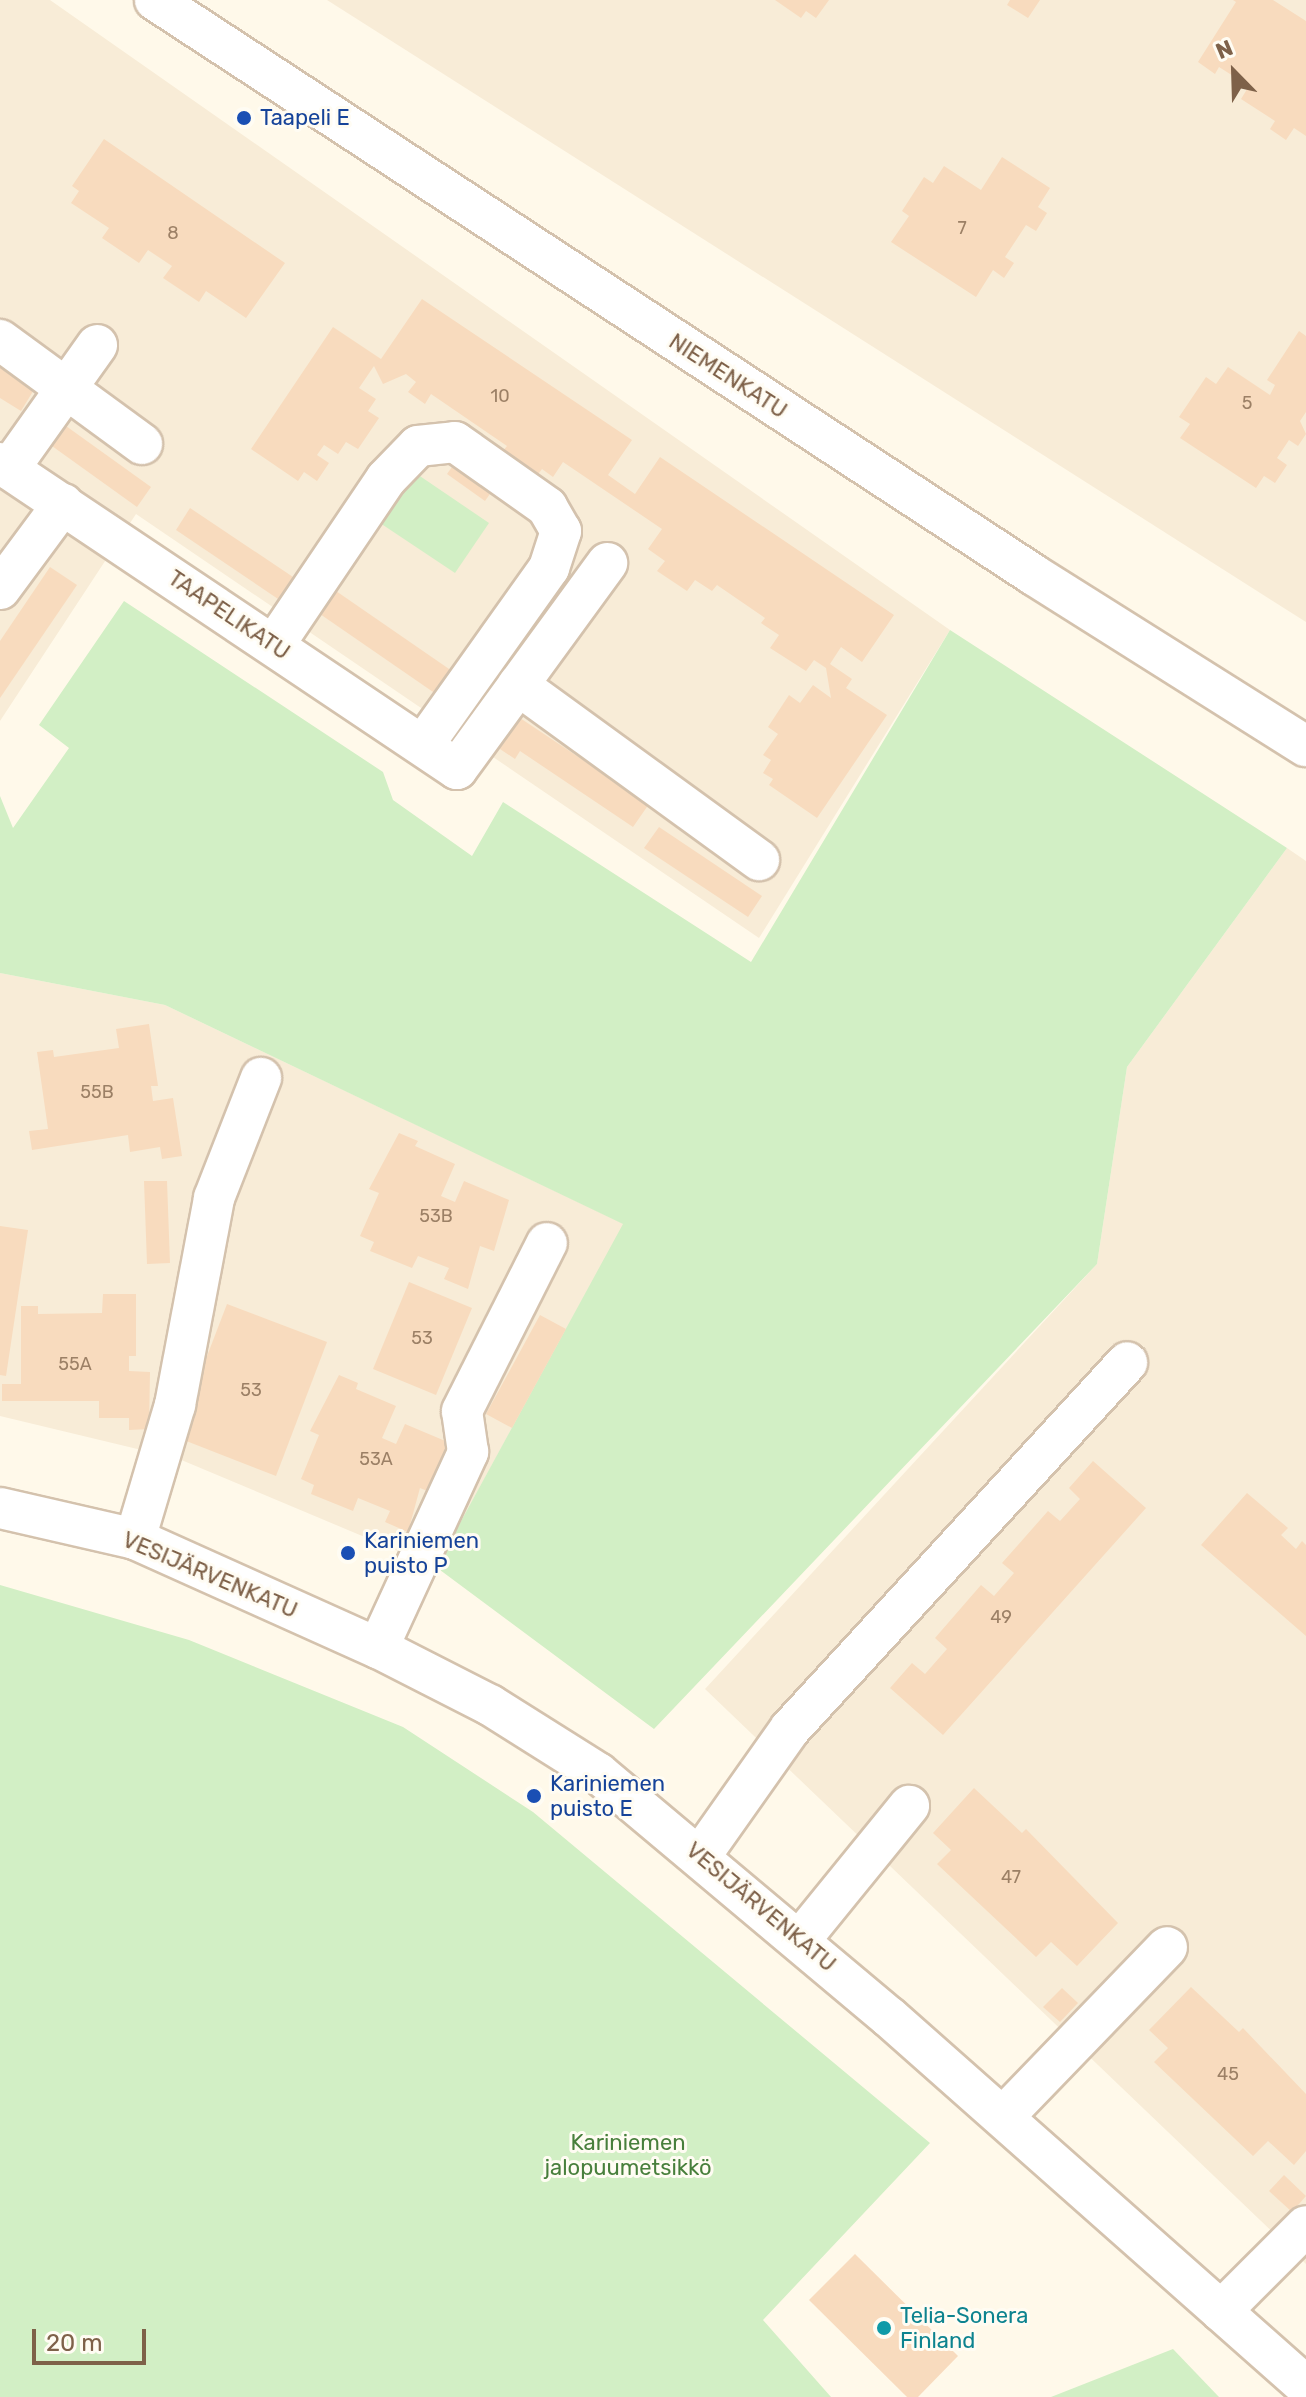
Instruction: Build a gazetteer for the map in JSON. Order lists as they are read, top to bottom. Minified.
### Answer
{"streets":{"street":["NIEMENKATU","TAAPELIKATU","VESIJÄRVENKATU"]},"parks":["Kariniemen jalopuumetsikkö"],"places":["Taapeli E","Kariniemen puisto P","Kariniemen puisto E","Telia-Sonera Finland"],"house_numbers":["7","8","10","5","55B","53B","53","55A","53","53A","49","47","45"],"scale_bar":"20 m","north":"top left"}
